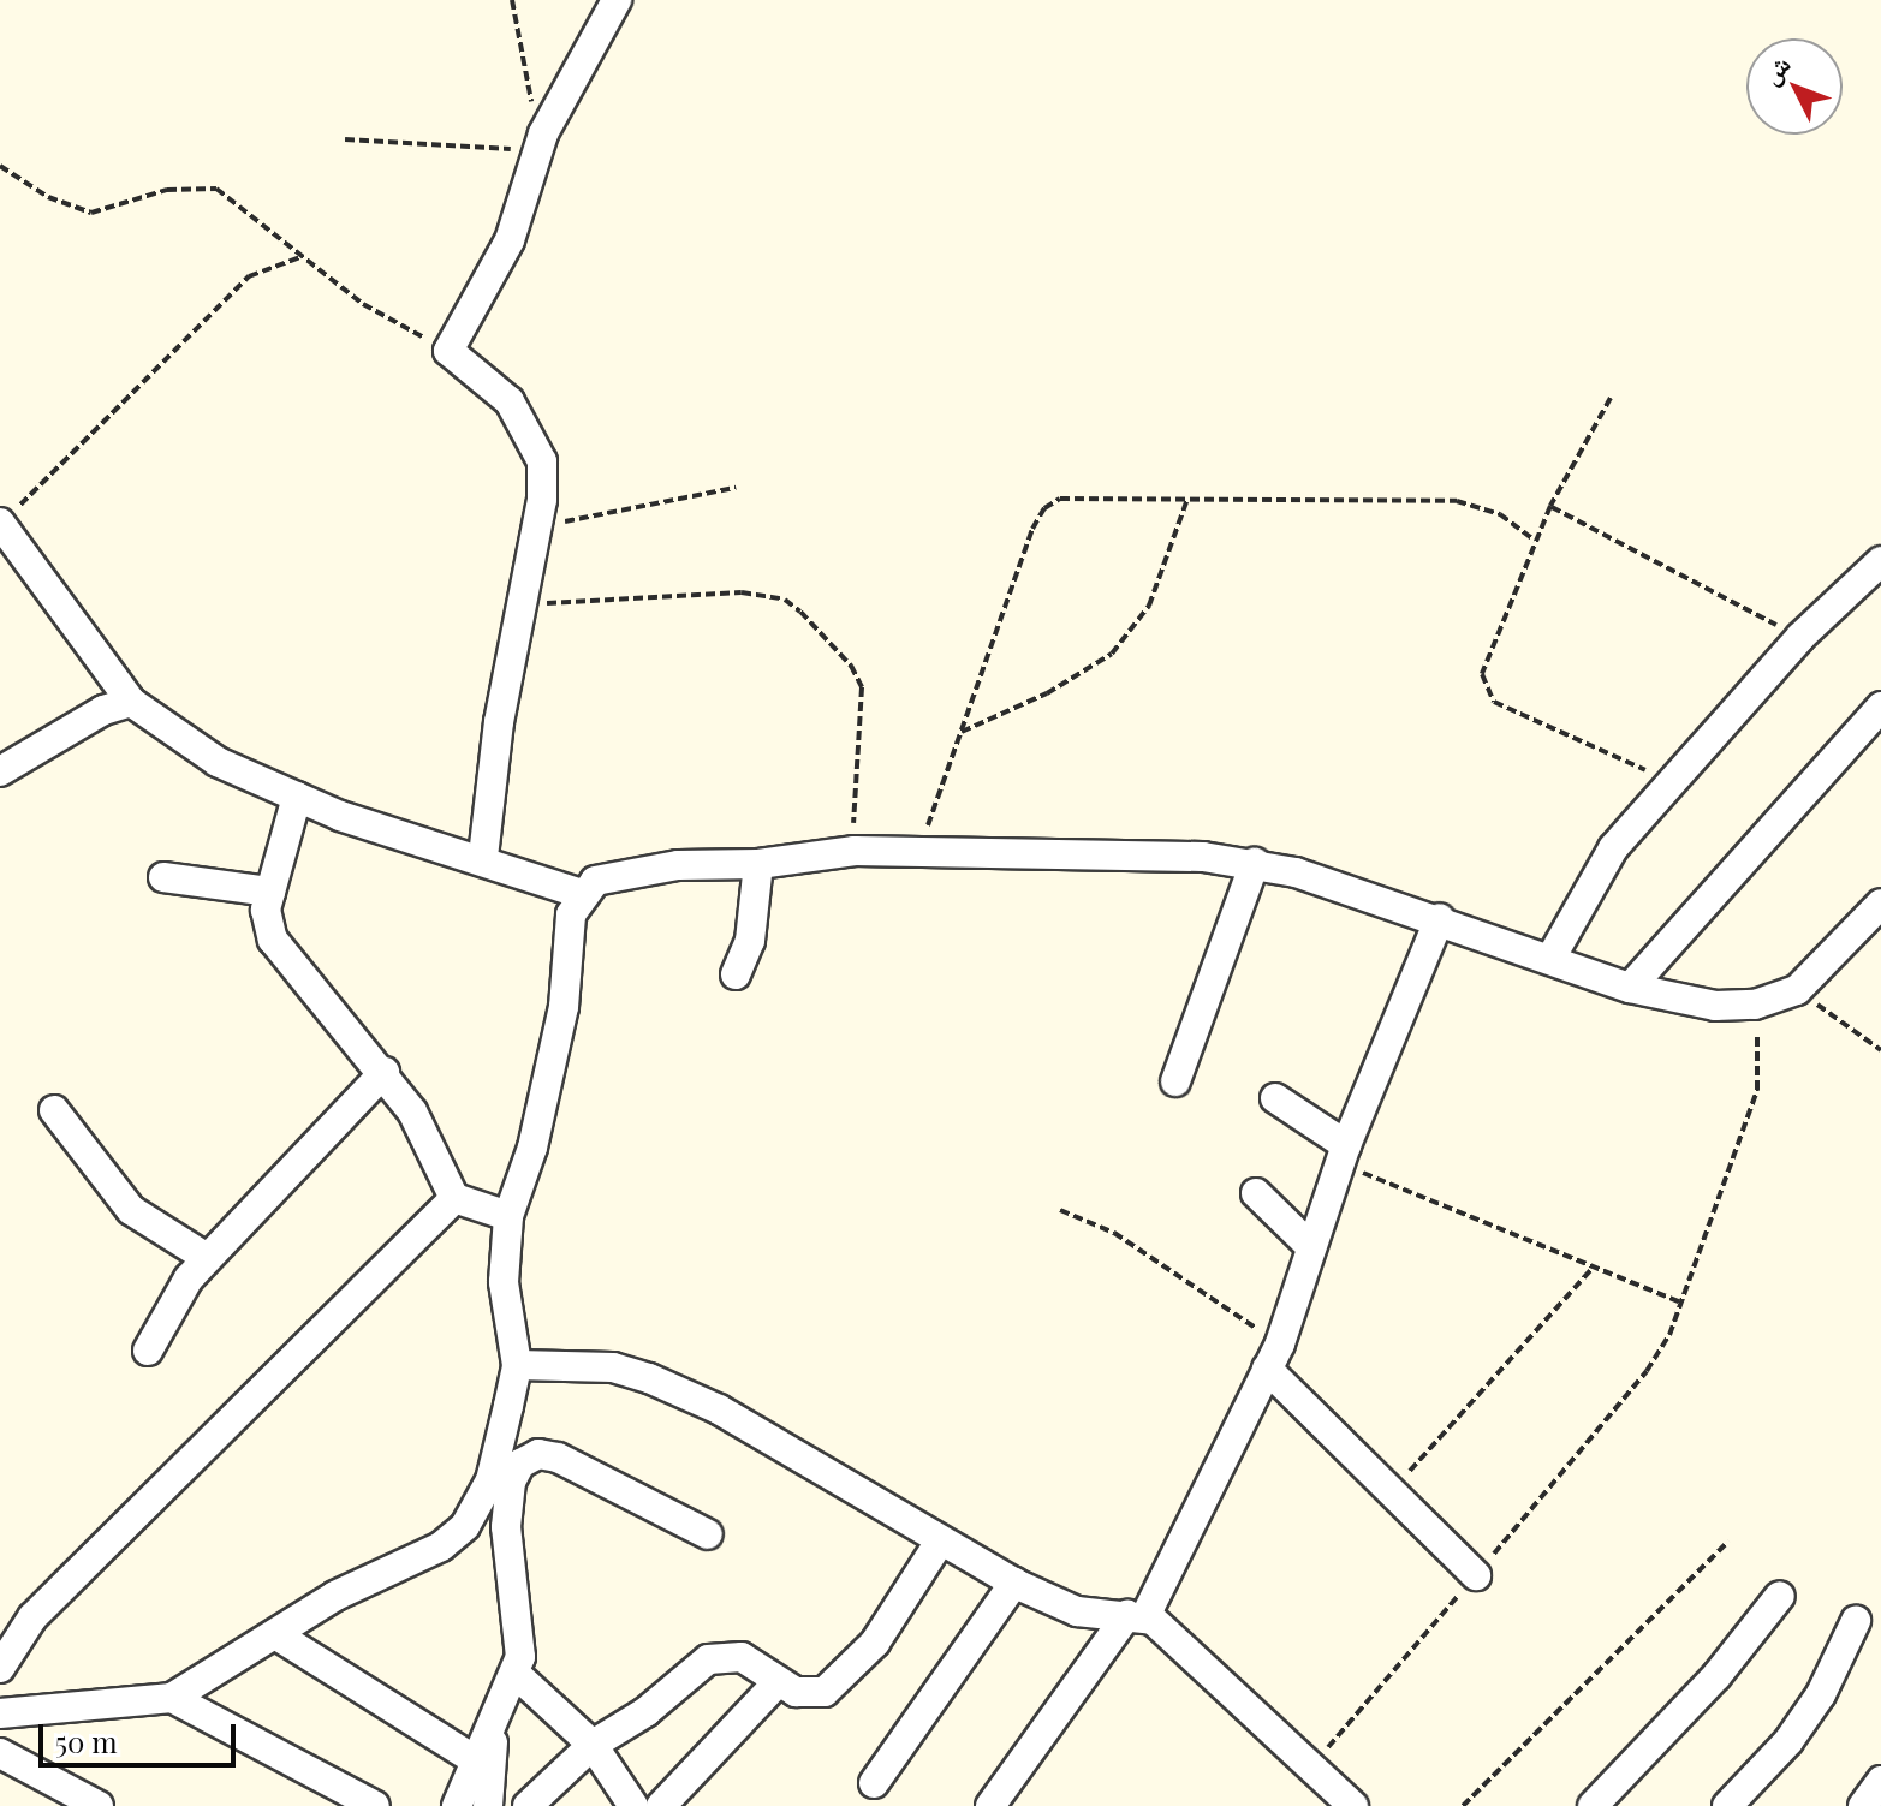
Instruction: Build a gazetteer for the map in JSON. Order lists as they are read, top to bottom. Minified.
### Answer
{"scale_bar":"50 m","north":"top left"}
